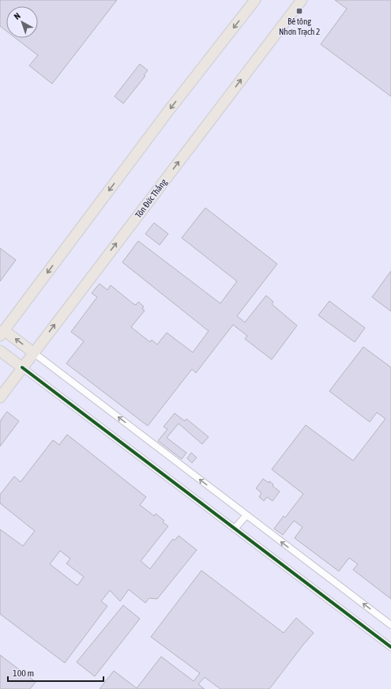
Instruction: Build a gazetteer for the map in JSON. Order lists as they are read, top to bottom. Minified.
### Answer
{"streets":{"main road":["Tôn Đức Thắng"]},"places":{"transit":["Bê tông Nhơn Trạch 2"]},"scale_bar":"100 m","north":"top left"}
